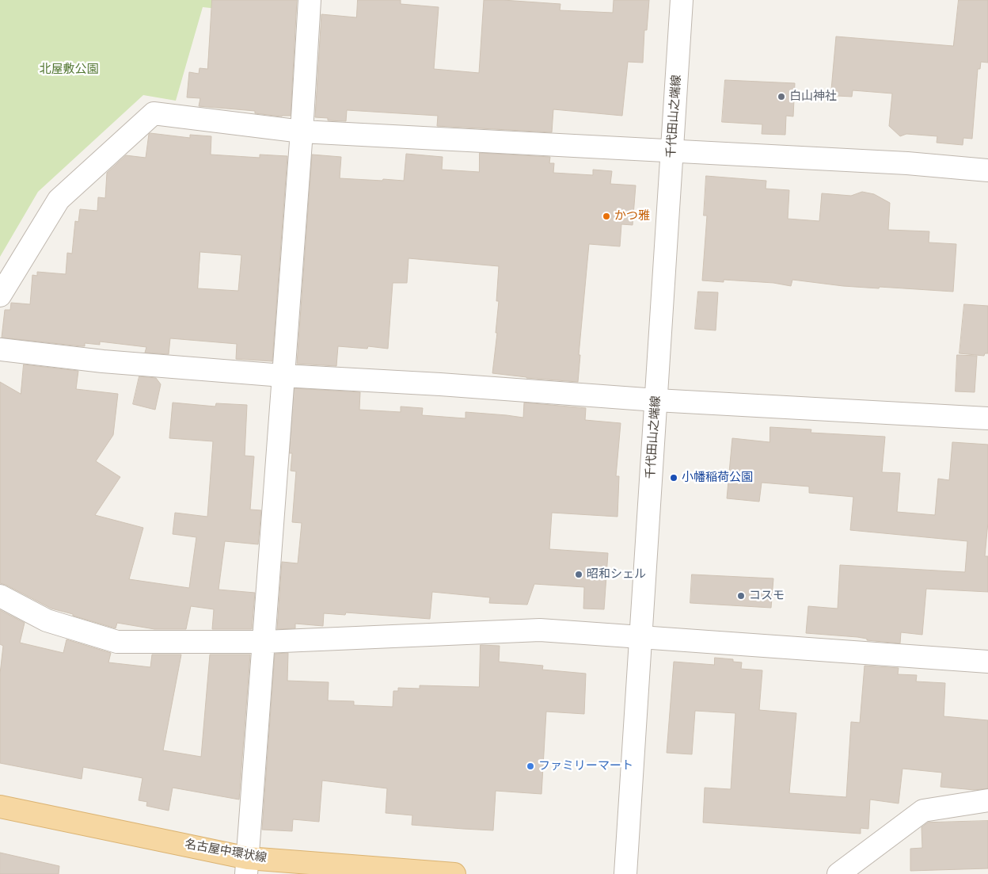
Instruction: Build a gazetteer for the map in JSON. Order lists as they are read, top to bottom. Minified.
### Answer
{"streets":{"main road":["名古屋中環状線"],"street":["千代田山之端線"]},"parks":["北屋敷公園"],"places":["白山神社","かつ雅","小幡稲荷公園","昭和シェル","コスモ","ファミリーマート"]}
